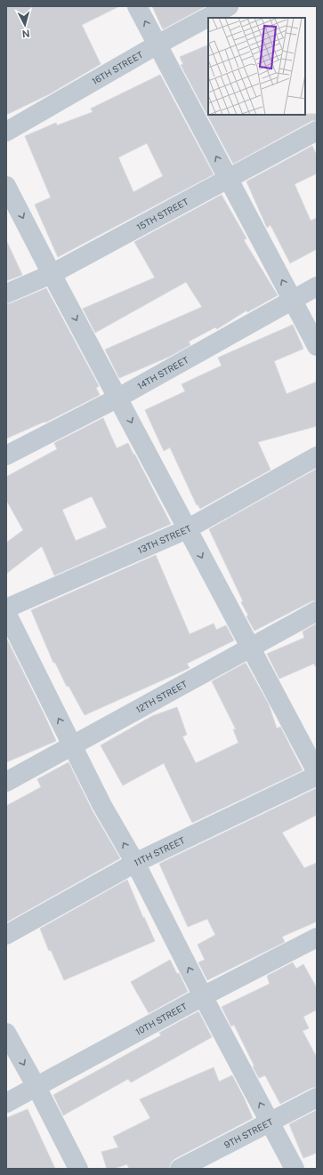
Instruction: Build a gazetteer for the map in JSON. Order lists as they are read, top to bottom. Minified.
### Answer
{"streets":{"street":["16TH STREET","15TH STREET","14TH STREET","13TH STREET","12TH STREET","11TH STREET","10TH STREET","9TH STREET"]},"north":"bottom"}
